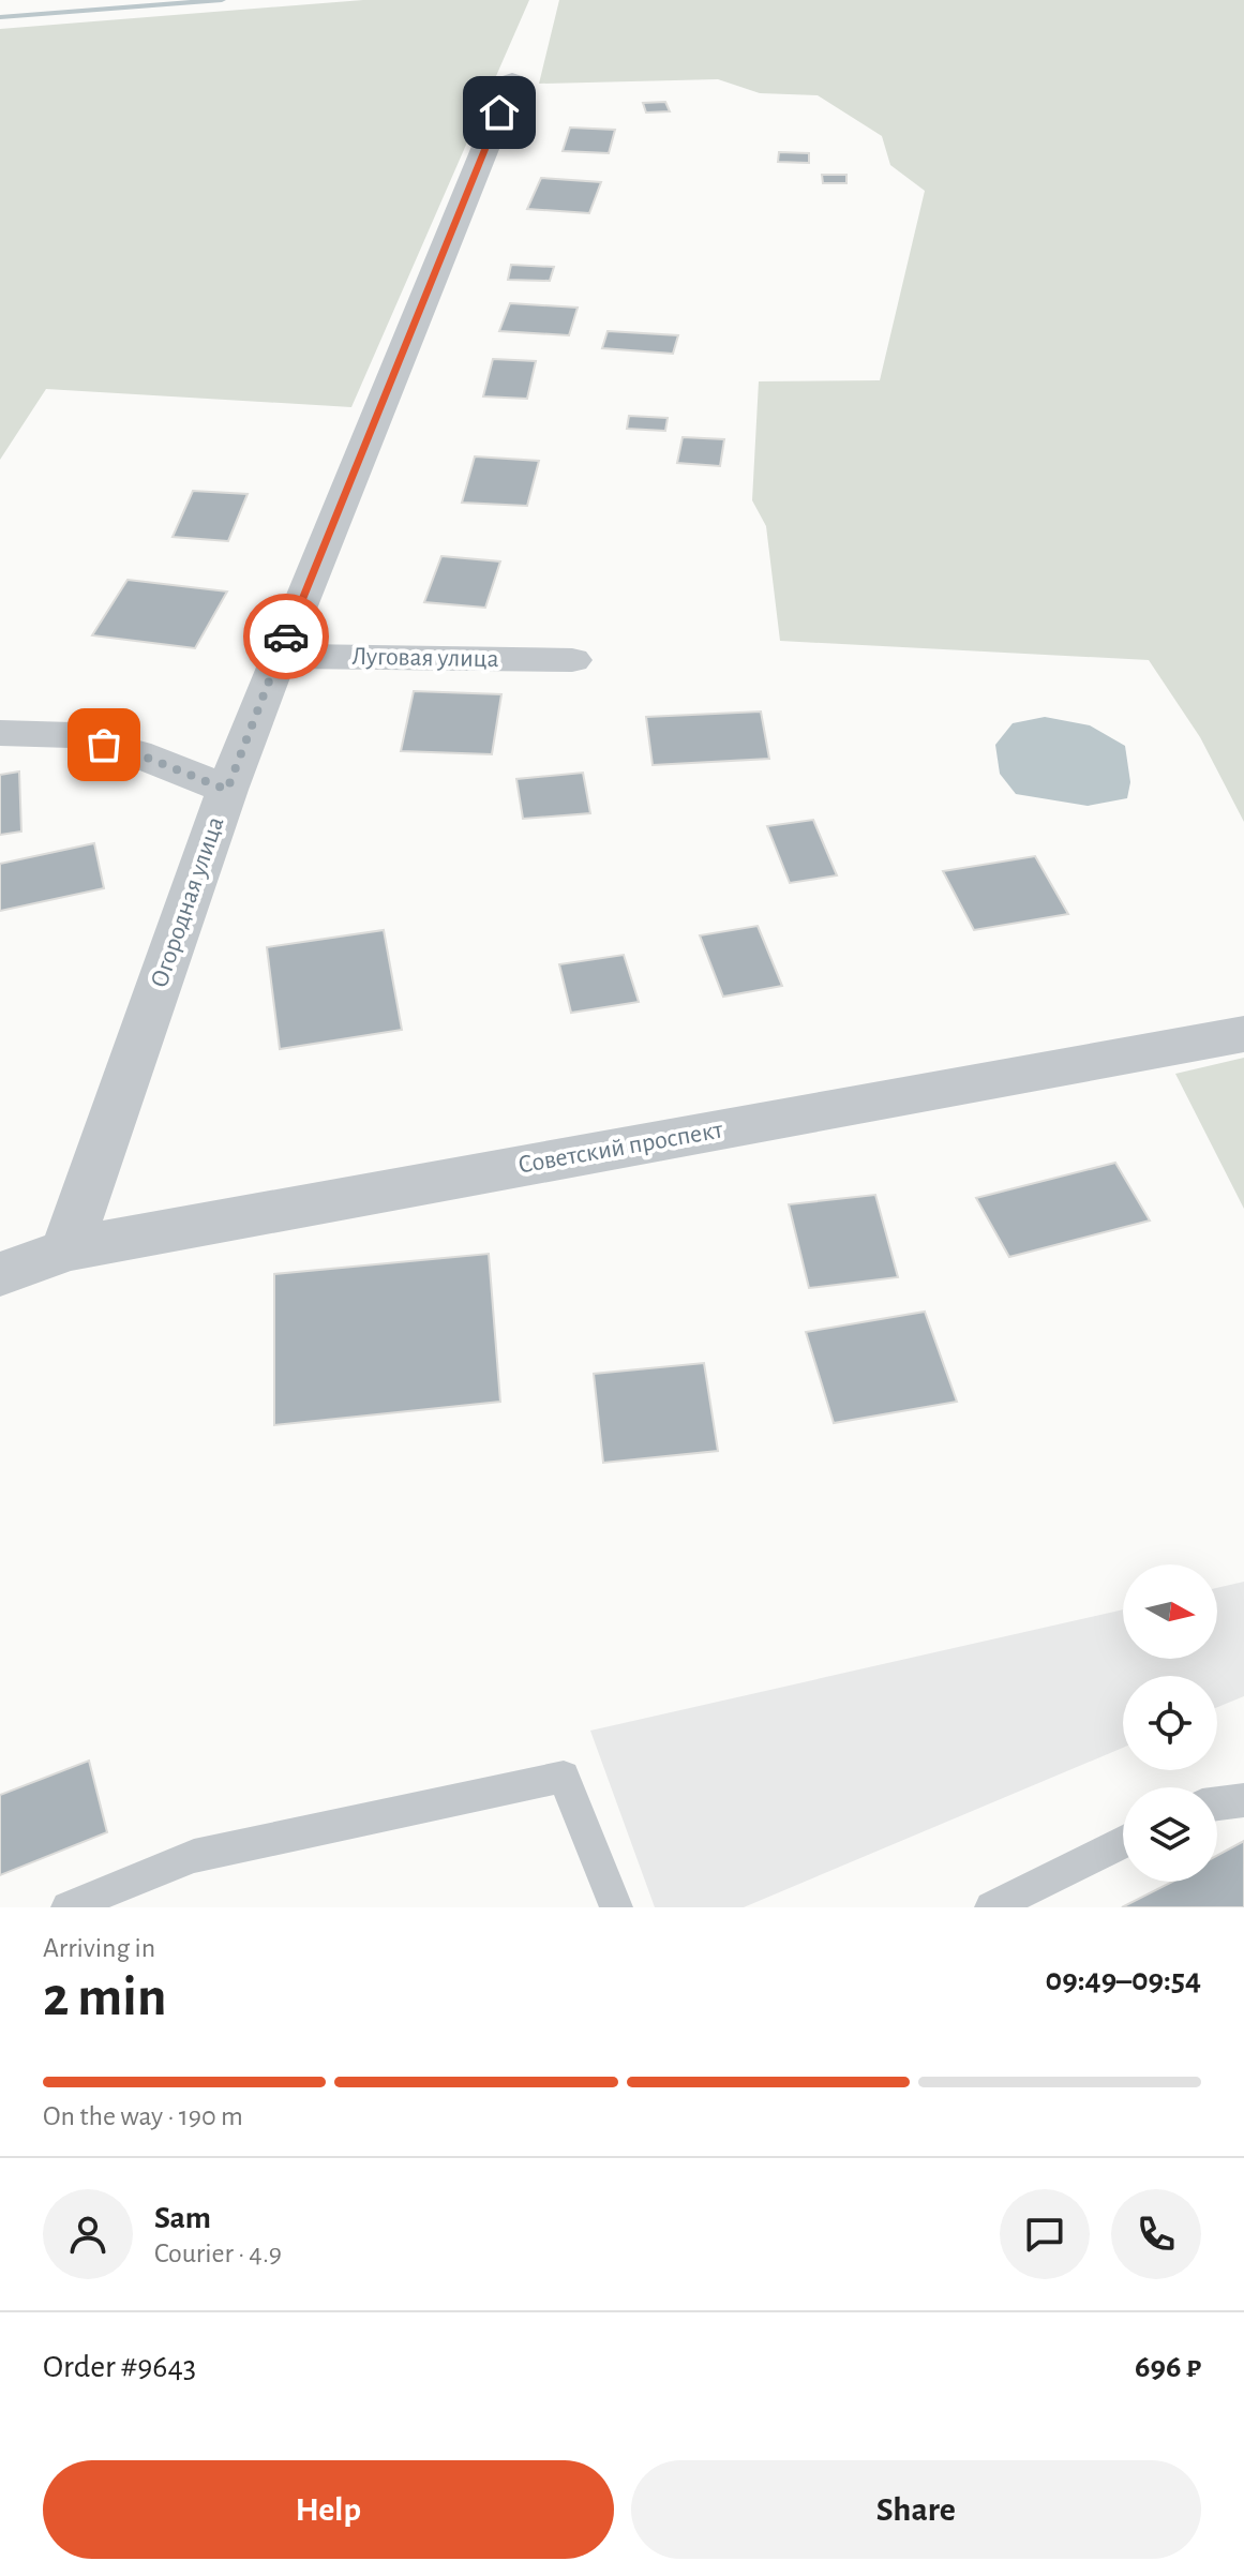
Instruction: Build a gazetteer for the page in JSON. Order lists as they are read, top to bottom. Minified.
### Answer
{"streets":{"street":["Луговая улица","Огородная улица","Советский проспект"]},"crossings":[["Луговая улица","Огородная улица"],["Огородная улица","Советский проспект"]],"north":"right","page":{"heading":["2 min","Arriving in","09:49–09:54"],"panel":["Sam","Courier · 4.9","Order #9643","696 ₽"],"bar":"On the way · 190 m","buttons":["Help","Share"]}}
